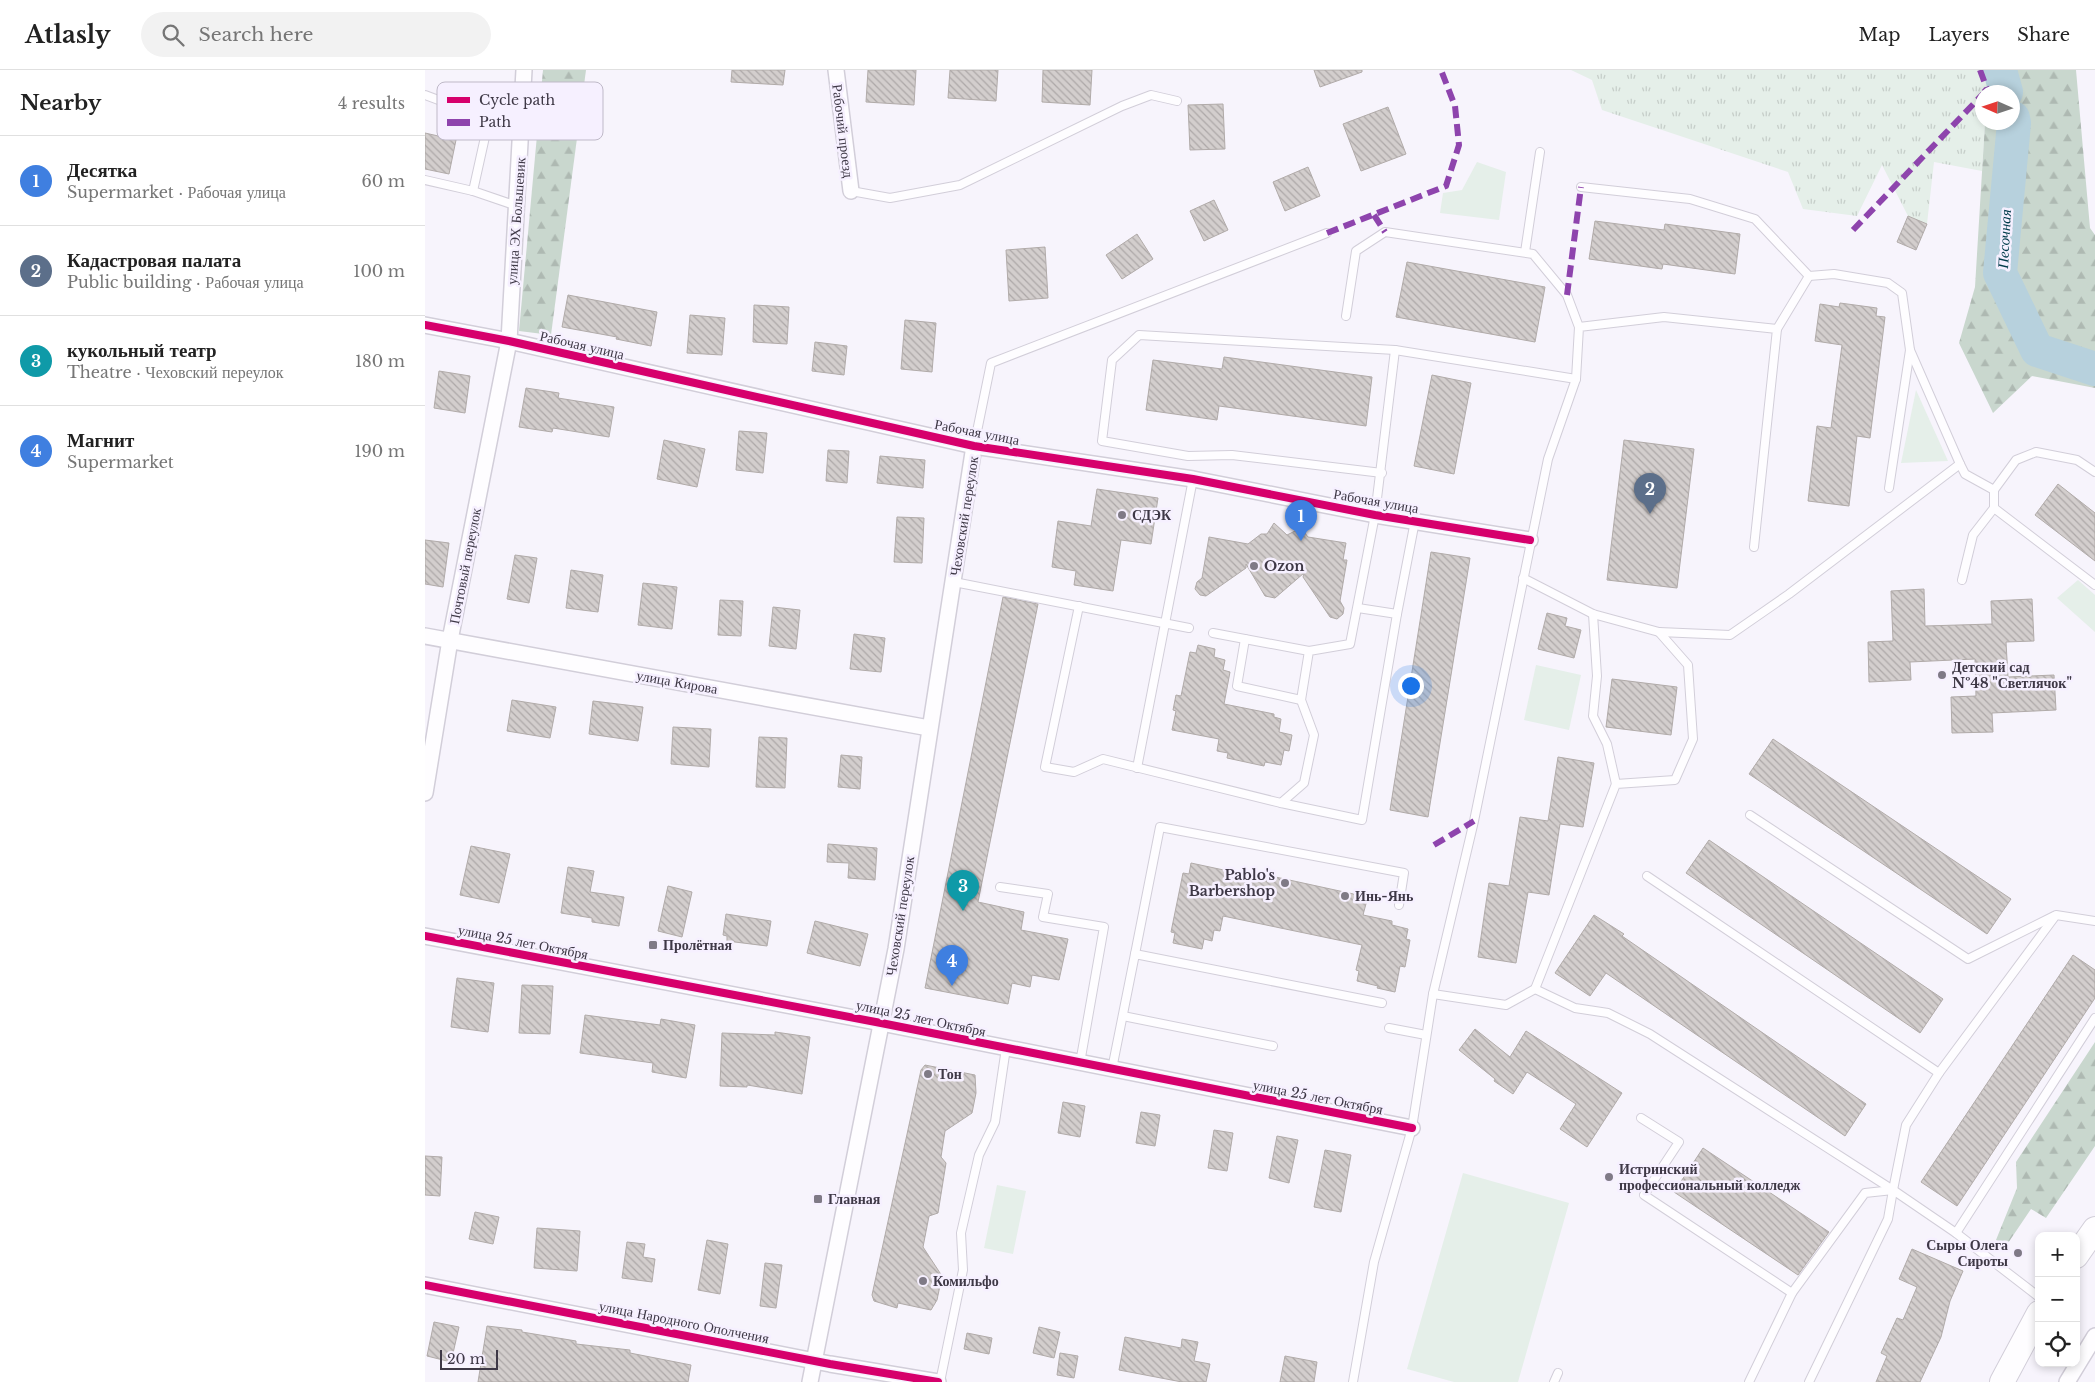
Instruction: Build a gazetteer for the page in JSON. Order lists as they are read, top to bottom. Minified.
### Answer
{"streets":{"street":["Рабочий проезд","улица ЭХ Большевик","Рабочая улица","Чеховский переулок","Почтовый переулок","улица Кирова","улица 25 лет Октября","улица Народного Ополчения"]},"crossings":[["улица ЭХ Большевик","Рабочая улица"],["улица ЭХ Большевик","Почтовый переулок"],["Рабочая улица","Чеховский переулок"],["Рабочая улица","Почтовый переулок"],["Чеховский переулок","улица Кирова"],["Чеховский переулок","улица 25 лет Октября"],["Чеховский переулок","улица Народного Ополчения"],["Почтовый переулок","улица Кирова"]],"water":["Песочная"],"places":{"other":["СДЭК","Ozon","Детский сад №48 \"Светлячок\"","Pablo's Barbershop","Инь-Янь","Тон","Истринский профессиональный колледж","Сыры Олега Сироты","Комильфо"],"transit":["Пролётная","Главная"]},"legend":["Cycle path","Path"],"scale_bar":"20 m","north":"left","page":{"header":"Atlasly","search":"Search here","nav":["Map","Layers","Share"],"heading":["Nearby","4 results"],"list":[{"mark":"1","name":"Десятка","note":"Supermarket · Рабочая улица","value":"60 m"},{"mark":"2","name":"Кадастровая палата","note":"Public building · Рабочая улица","value":"100 m"},{"mark":"3","name":"кукольный театр","note":"Theatre · Чеховский переулок","value":"180 m"},{"mark":"4","name":"Магнит","note":"Supermarket","value":"190 m"}],"pins":["2","1","3","4"],"map_buttons":["+","−"],"scale":"20 m"}}
